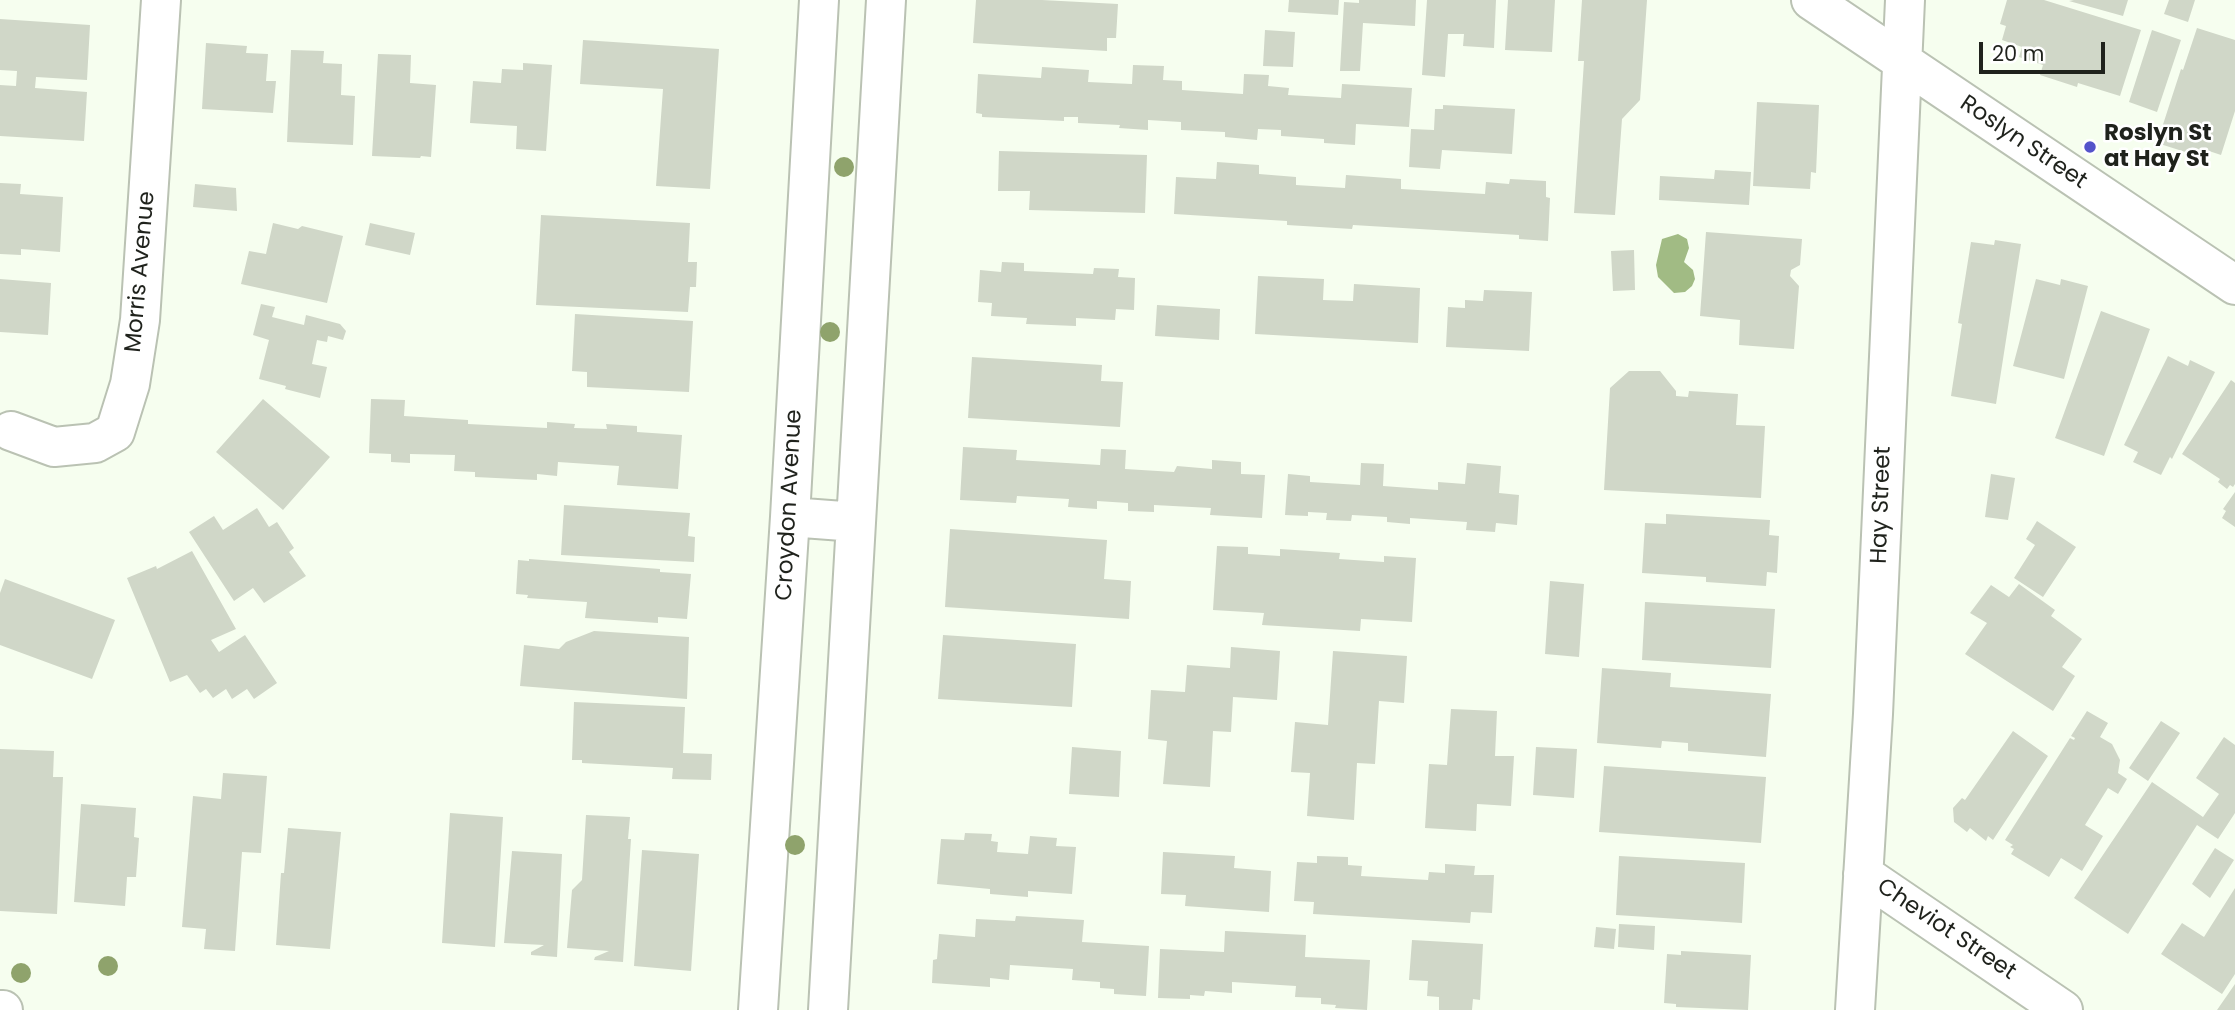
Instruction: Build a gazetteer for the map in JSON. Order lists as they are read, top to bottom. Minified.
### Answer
{"streets":{"street":["Roslyn Street","Morris Avenue","Croydon Avenue","Hay Street","Cheviot Street"]},"crossings":[["Roslyn Street","Hay Street"],["Hay Street","Cheviot Street"]],"places":["Roslyn St at Hay St"],"scale_bar":"20 m"}
